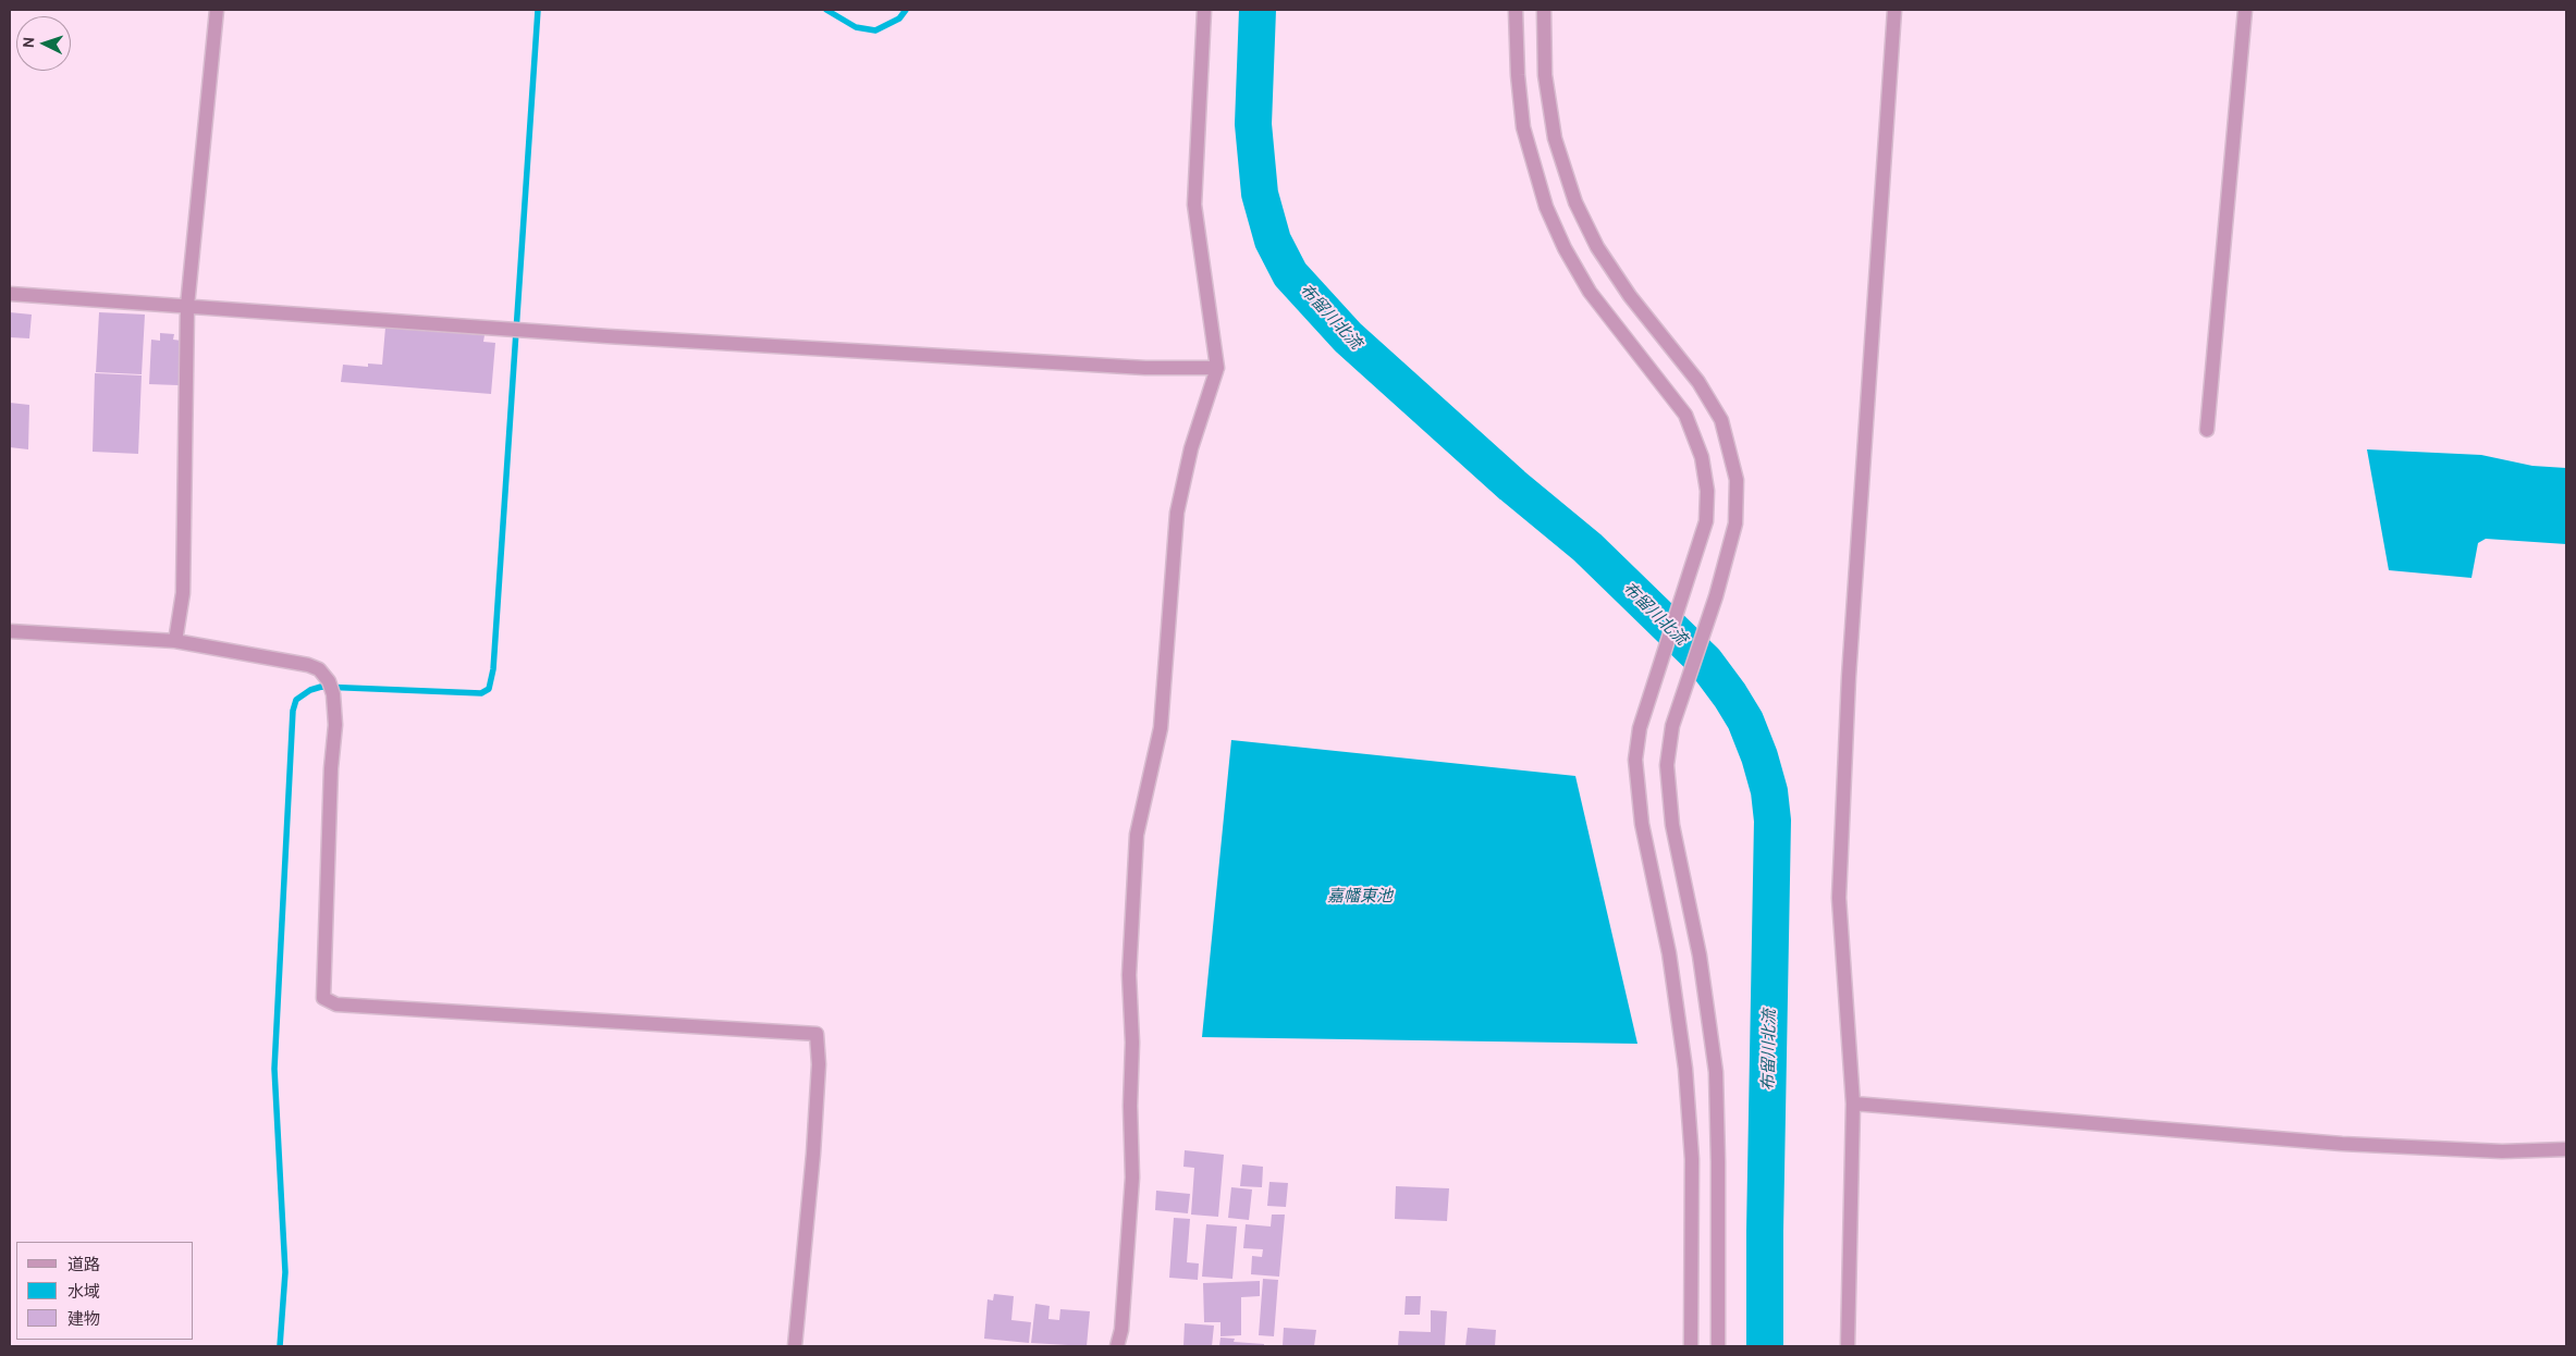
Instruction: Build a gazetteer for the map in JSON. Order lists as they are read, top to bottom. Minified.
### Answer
{"water":["布留川北流","嘉幡東池"],"legend":["道路","水域","建物"],"north":"left"}
